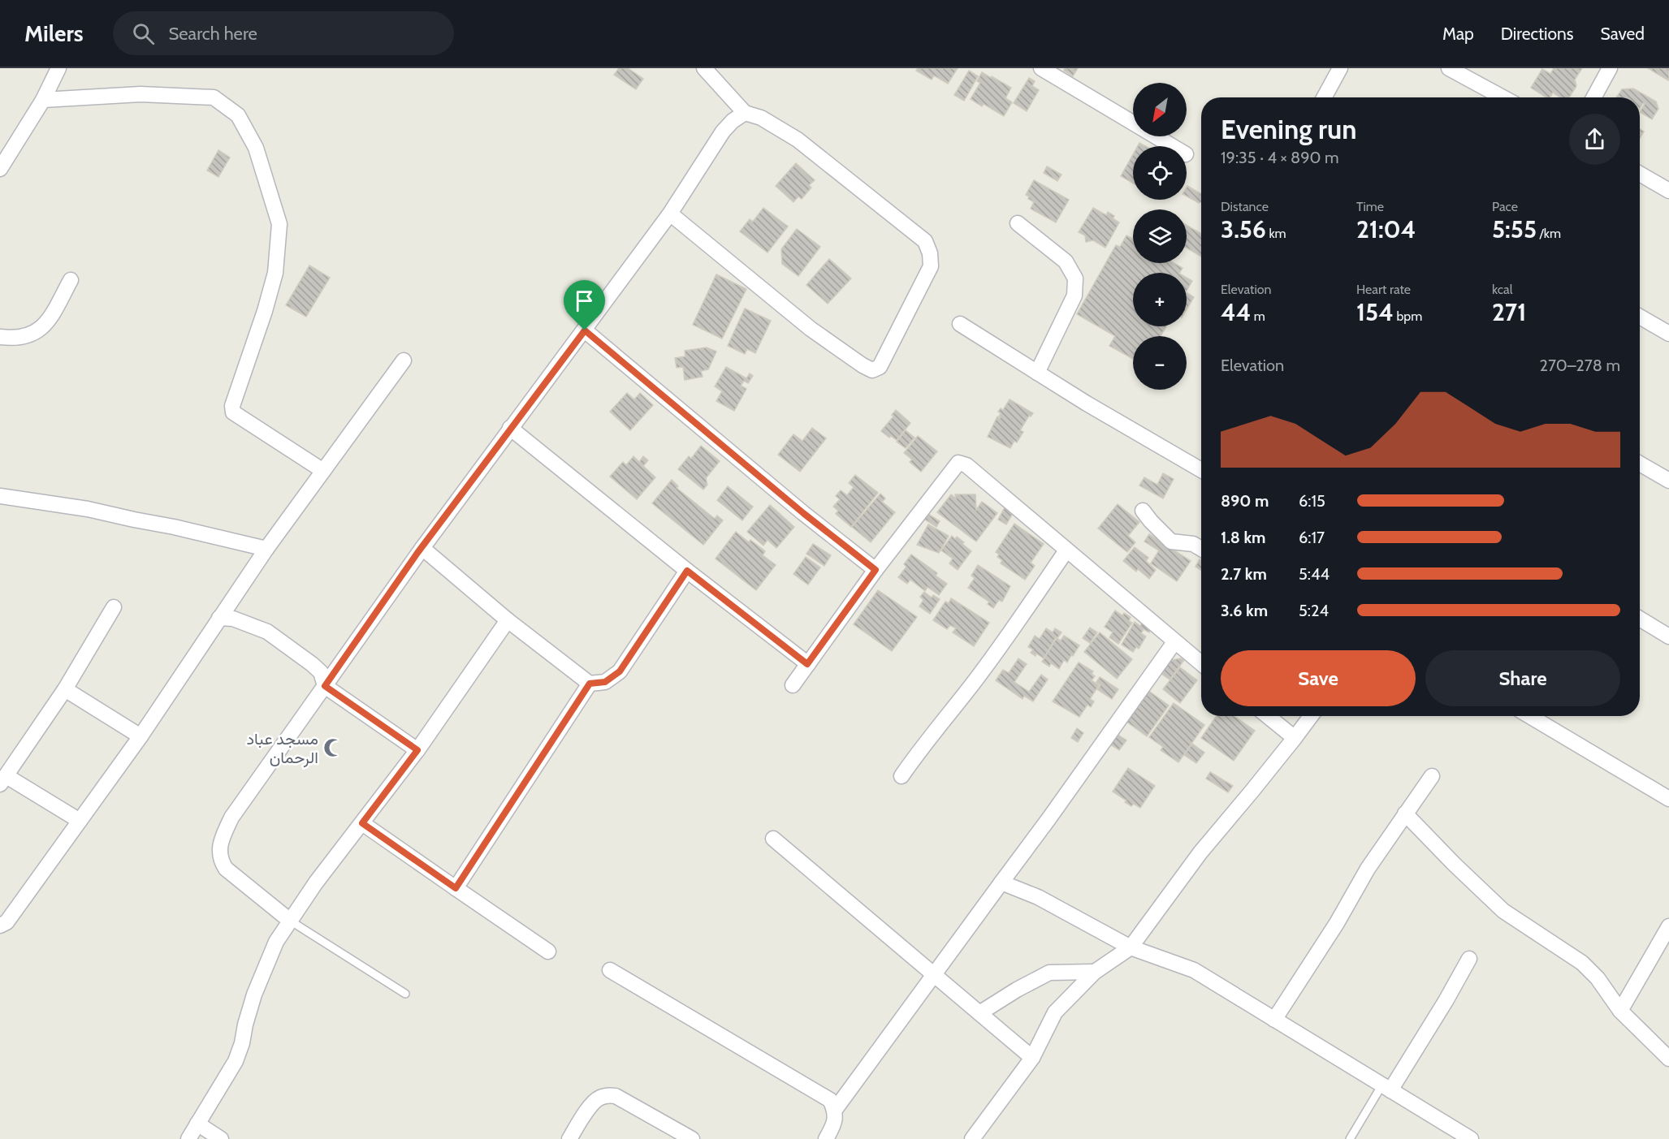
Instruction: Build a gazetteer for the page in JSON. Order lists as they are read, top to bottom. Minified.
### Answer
{"places":{"mosque":["مسجد عباد الرحمان"]},"north":"bottom left","page":{"header":"Milers","search":"Search here","nav":["Map","Directions","Saved"],"map_buttons":["+","−"],"heading":["Evening run","19:35 · 4 × 890 m"],"stats":[["Distance","3.56 km"],["Time","21:04"],["Pace","5:55 /km"],["Elevation","44 m"],["Heart rate","154 bpm"],["kcal","271"]],"chart":["Elevation","270–278 m"],"list":[{"name":"890 m","note":"6:15"},{"name":"1.8 km","note":"6:17"},{"name":"2.7 km","note":"5:44"},{"name":"3.6 km","note":"5:24"}],"buttons":["Save","Share"]}}
